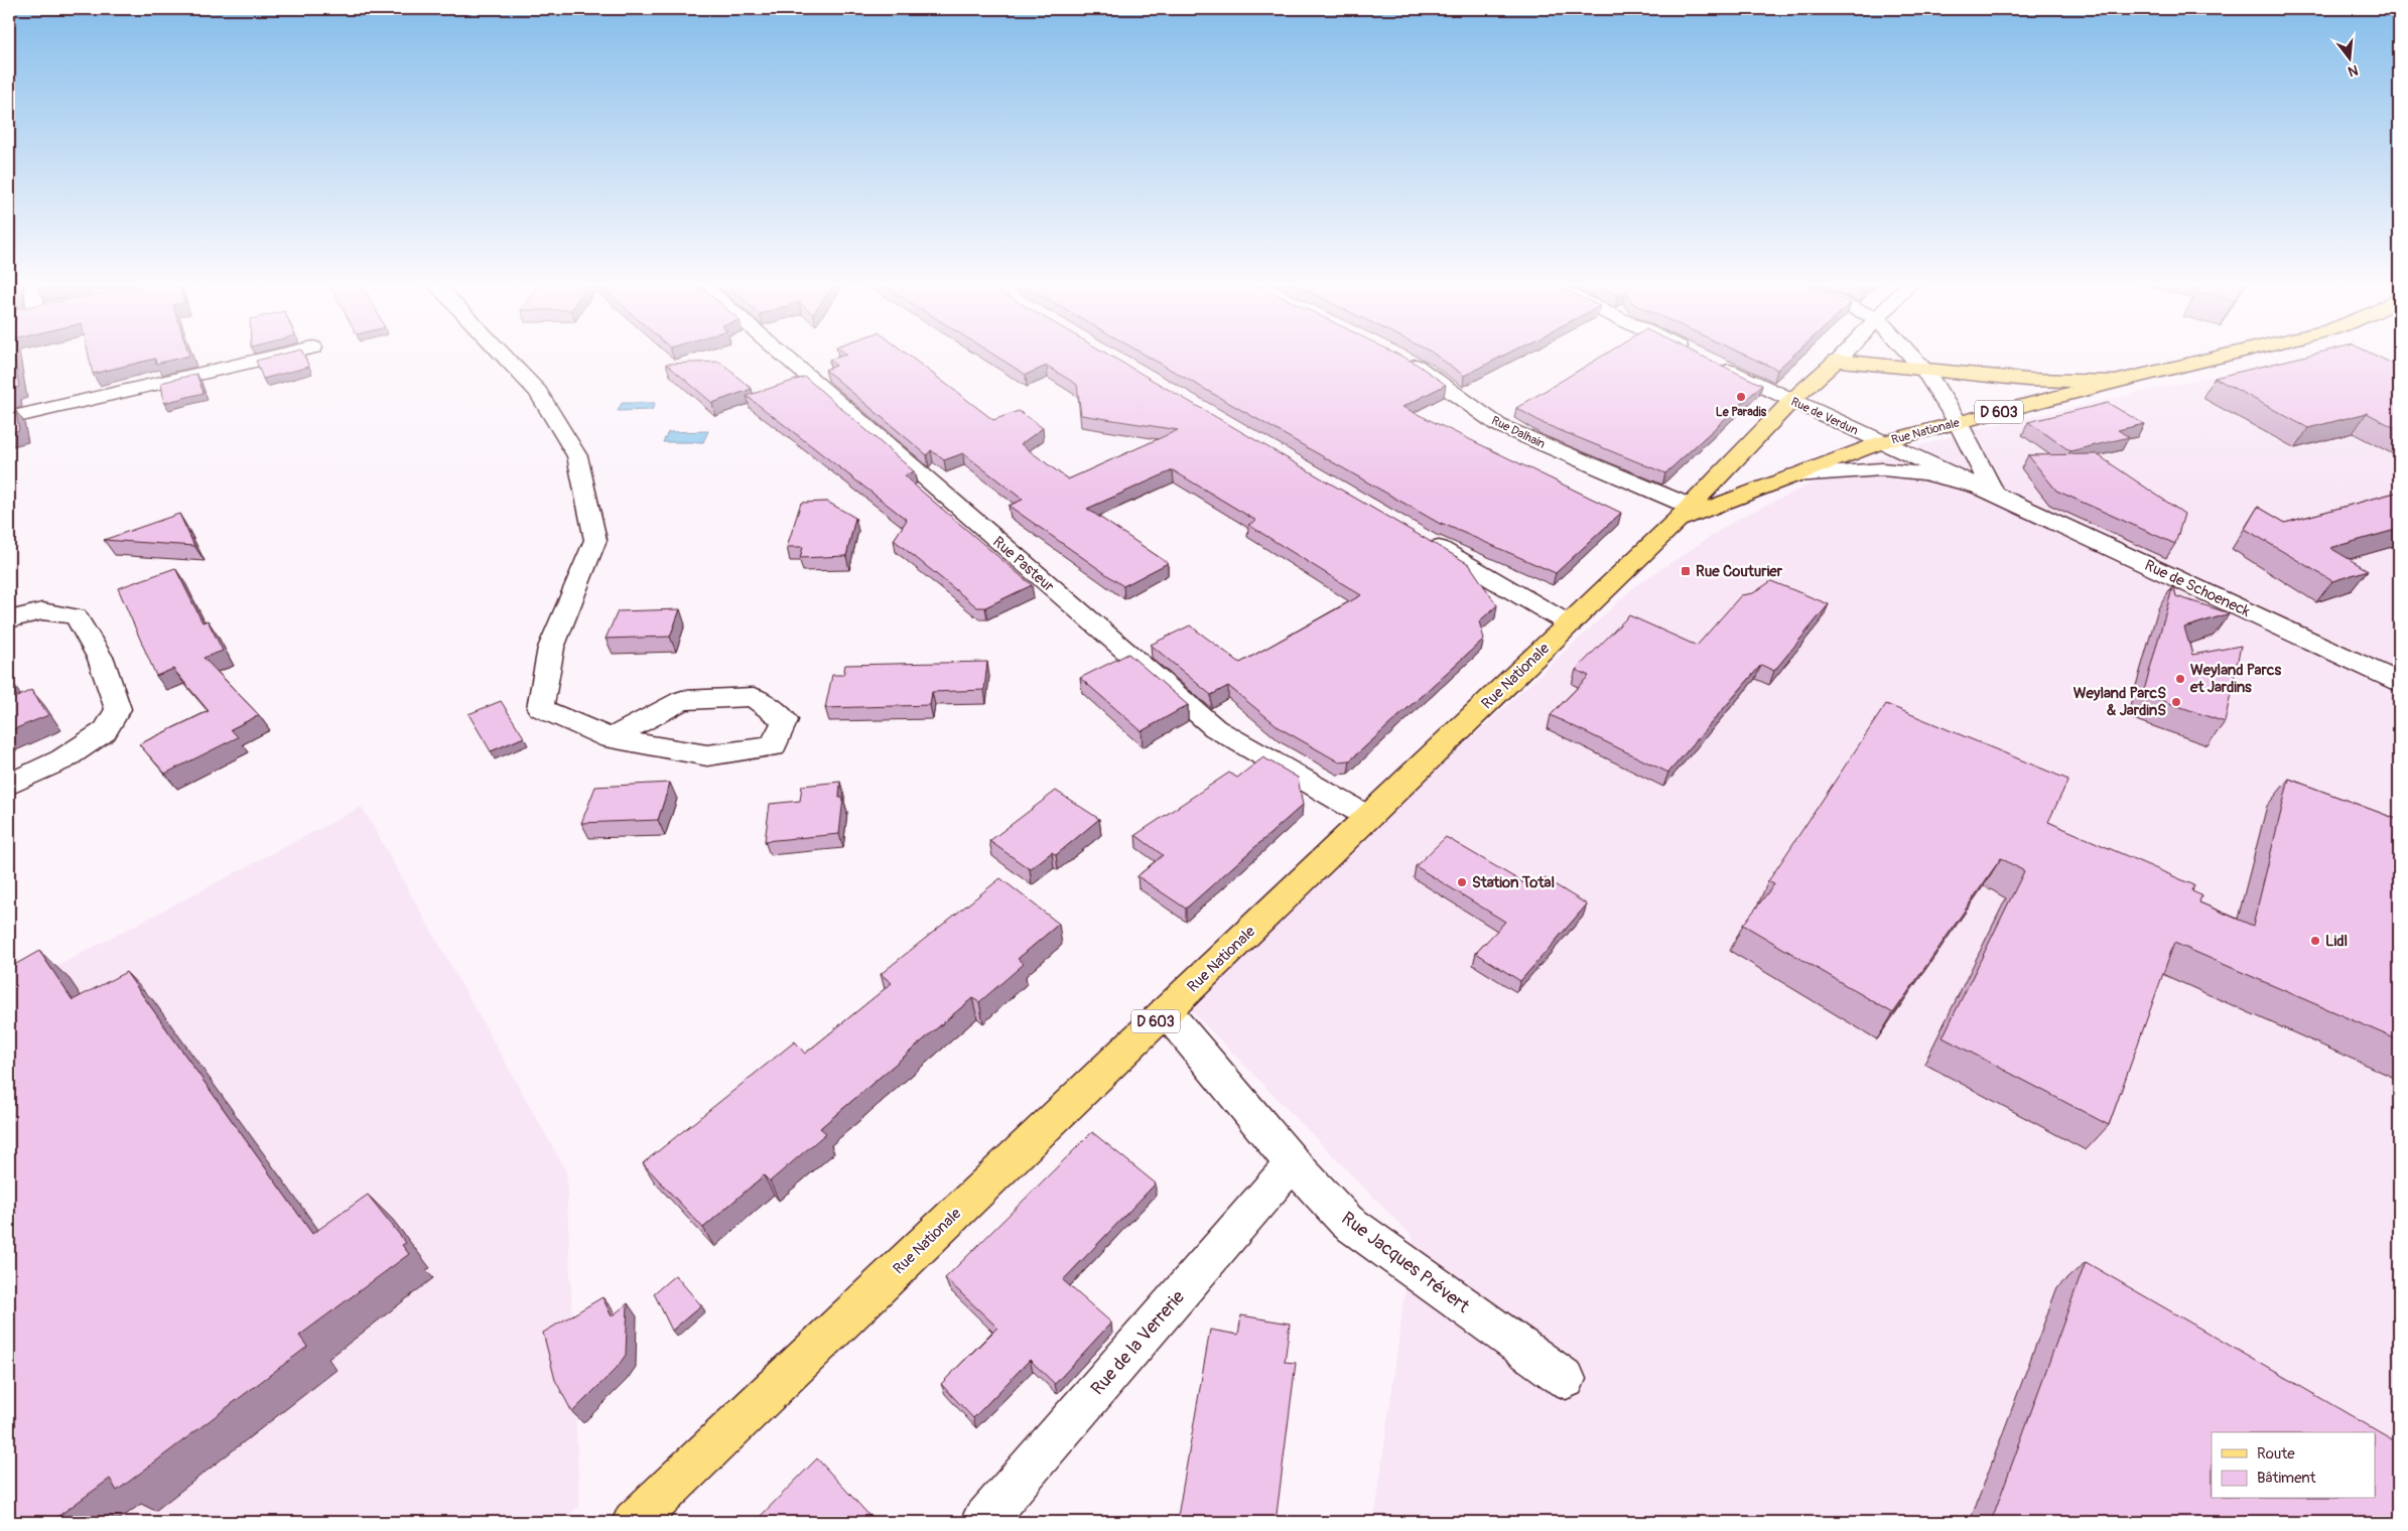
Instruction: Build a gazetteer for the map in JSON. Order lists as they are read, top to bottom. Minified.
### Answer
{"streets":{"main road":["D 603","Rue Nationale"],"street":["Rue de Verdun","Rue Dalhain","Rue Pasteur","Rue de Schoeneck","Rue Jacques Prévert","Rue de la Verrerie"]},"crossings":[["D 603","Rue Nationale"],["Rue de Verdun","Rue Nationale"],["Rue de Verdun","Rue de Schoeneck"],["Rue Nationale","Rue Dalhain"],["Rue Nationale","Rue Pasteur"],["Rue Nationale","Rue de Schoeneck"],["Rue Nationale","Rue Jacques Prévert"],["Rue Jacques Prévert","Rue de la Verrerie"]],"places":{"other":["Le Paradis","Weyland Parcs et Jardins","Weyland ParcS & JardinS","Station Total","Lidl"],"transit":["Rue Couturier"]},"legend":["Route","Bâtiment"],"north":"bottom"}
